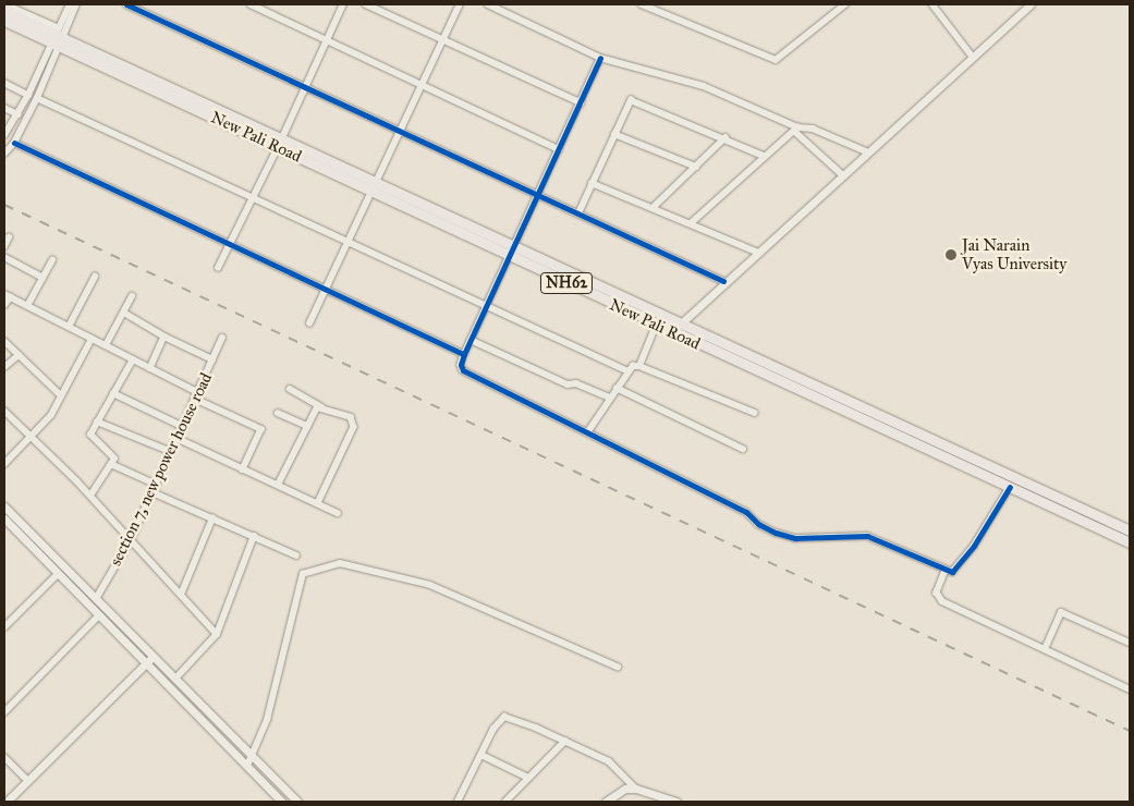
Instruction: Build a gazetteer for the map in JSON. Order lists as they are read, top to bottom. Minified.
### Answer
{"streets":{"highway":["New Pali Road","NH62"],"street":["section 7, new power house road"]},"places":["Jai Narain Vyas University"]}
